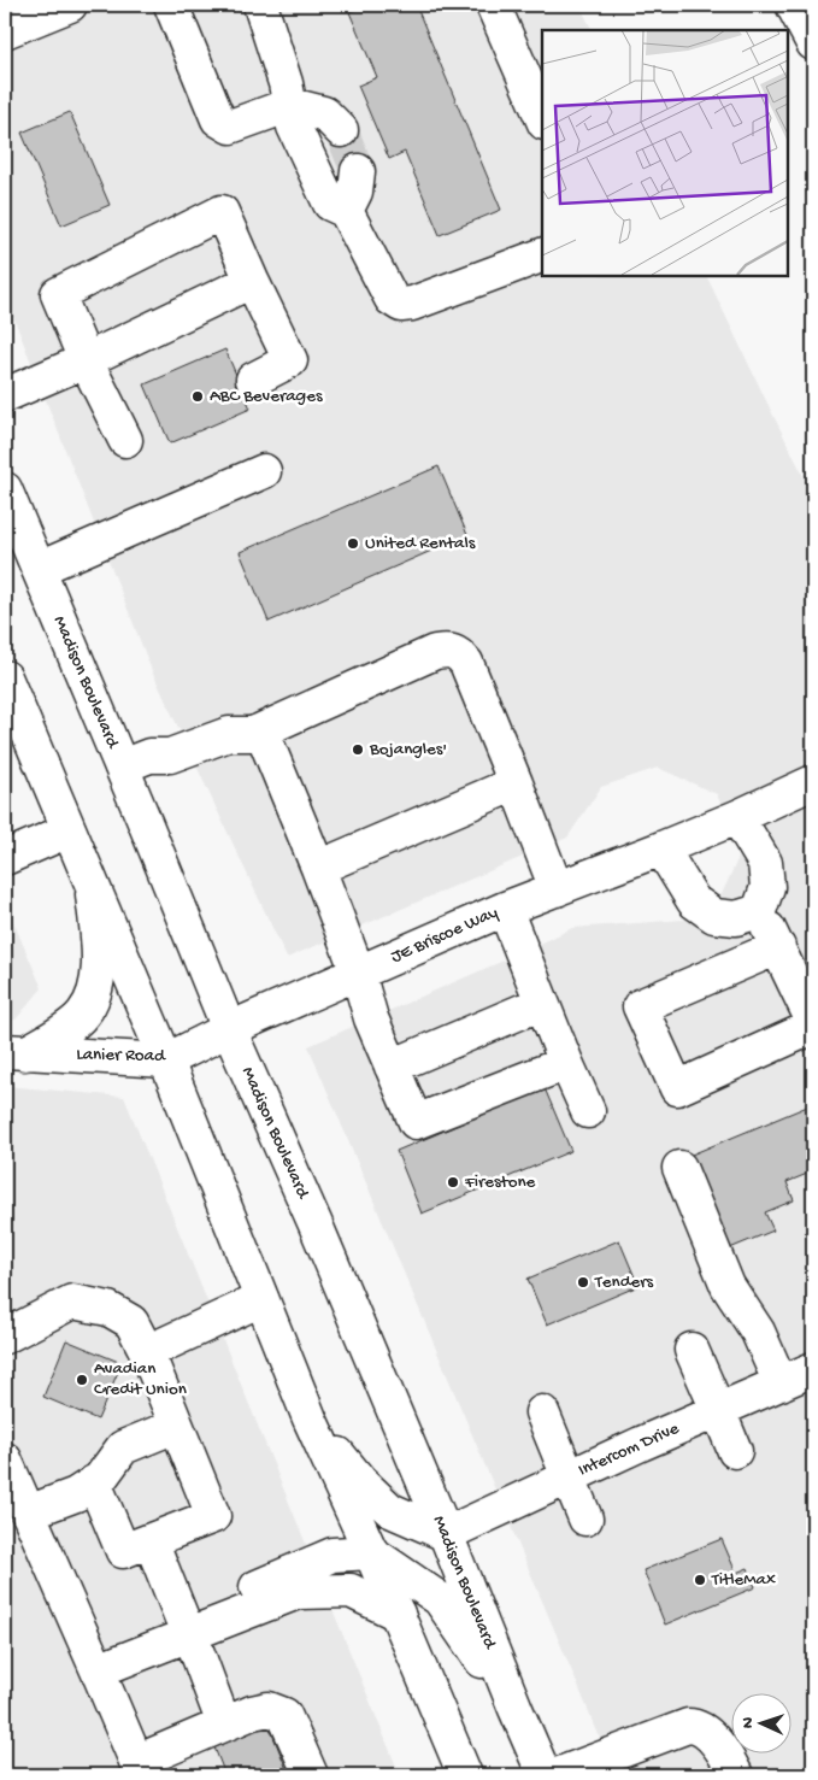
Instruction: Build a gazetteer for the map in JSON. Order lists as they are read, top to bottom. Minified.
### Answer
{"streets":{"main road":["Madison Boulevard","JE Briscoe Way","Lanier Road","Intercom Drive"]},"crossings":[["Madison Boulevard","JE Briscoe Way"],["Madison Boulevard","Lanier Road"],["Madison Boulevard","Intercom Drive"],["JE Briscoe Way","Lanier Road"]],"places":["ABC Beverages","United Rentals","Bojangles'","Firestone","Tenders","Avadian Credit Union","TitleMax"],"north":"left"}
